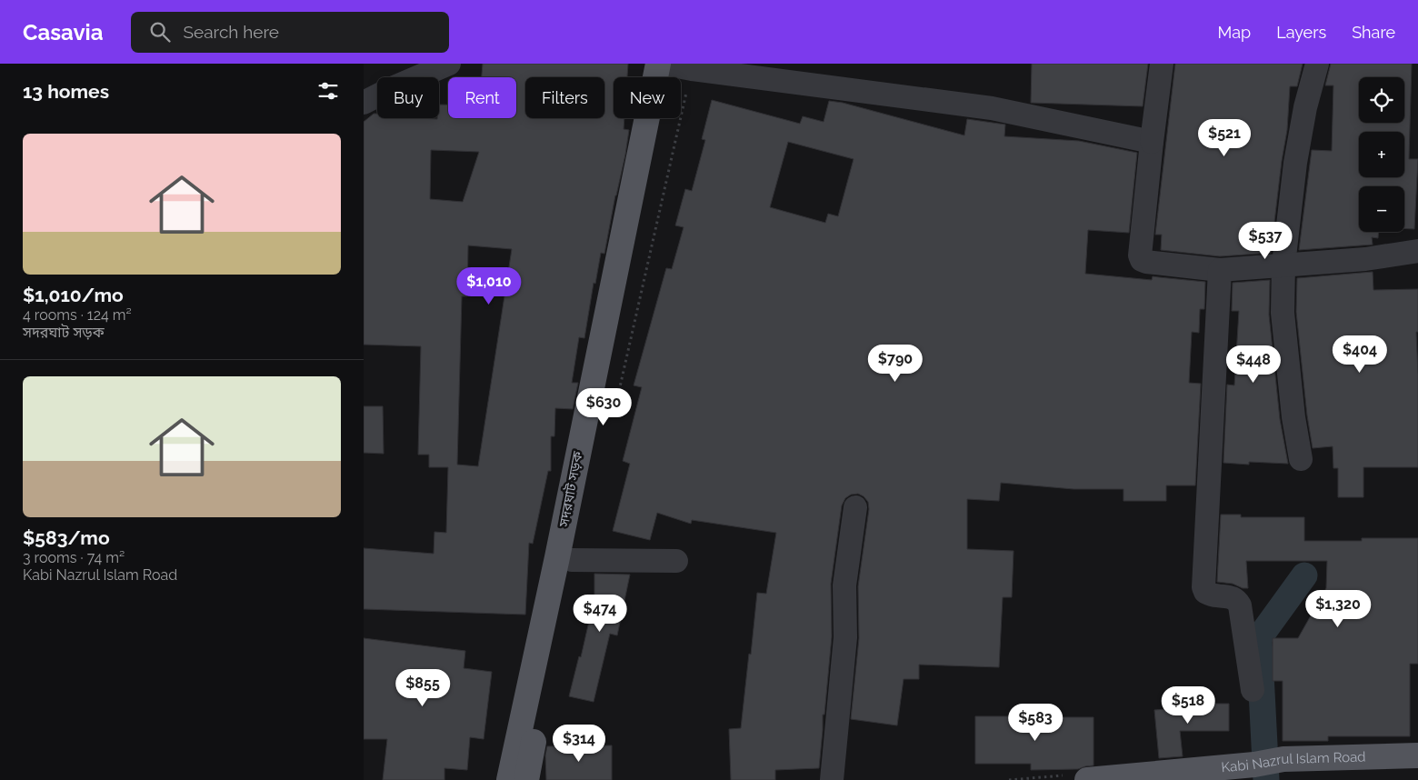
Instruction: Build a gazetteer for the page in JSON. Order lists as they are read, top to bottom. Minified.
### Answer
{"streets":{"main road":["সদরঘাট সড়ক","Kabi Nazrul Islam Road"]},"page":{"header":"Casavia","search":"Search here","nav":["Map","Layers","Share"],"heading":"13 homes","map_buttons":["+","−"],"chip":["Buy","Rent","Filters","New"],"list":[{"name":"$1,010/mo","note":"4 rooms · 124 m² · সদরঘাট সড়ক"},{"name":"$583/mo","note":"3 rooms · 74 m² · Kabi Nazrul Islam Road"}],"price":["$521","$537","$1,010","$404","$790","$448","$630","$1,320","$474","$855","$518","$583","$314"]}}
